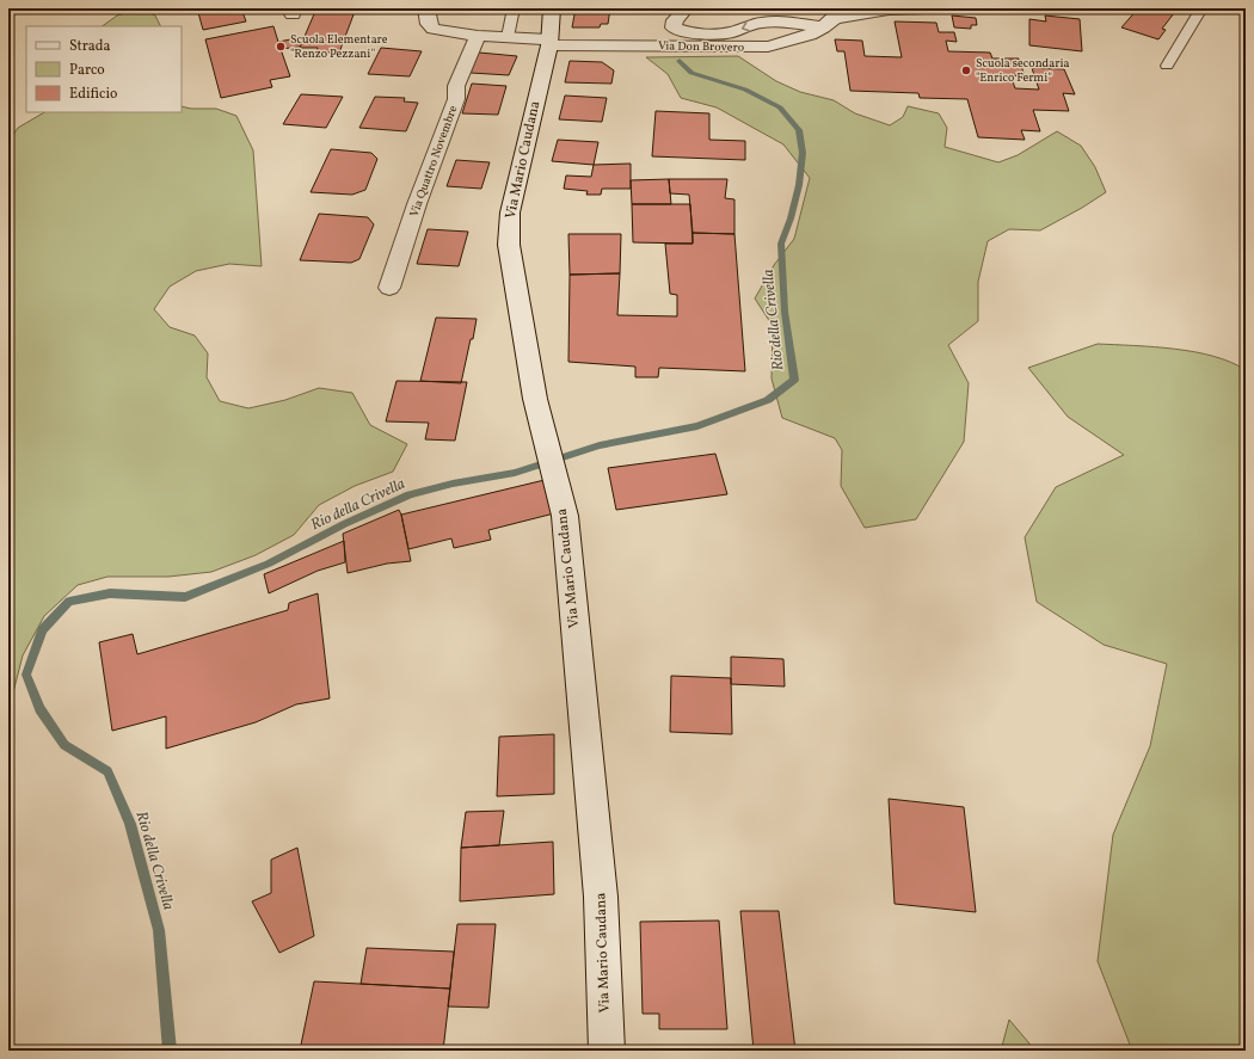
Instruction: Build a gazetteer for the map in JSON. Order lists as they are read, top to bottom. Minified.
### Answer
{"streets":{"street":["Via Don Brovero","Via Mario Caudana","Via Quattro Novembre"]},"crossings":[["Via Don Brovero","Via Mario Caudana"]],"water":["Rio della Crivella"],"places":["Scuola Elementare \"Renzo Pezzani\"","Scuola secondaria \"Enrico Fermi\""],"legend":["Strada","Parco","Edificio"]}
